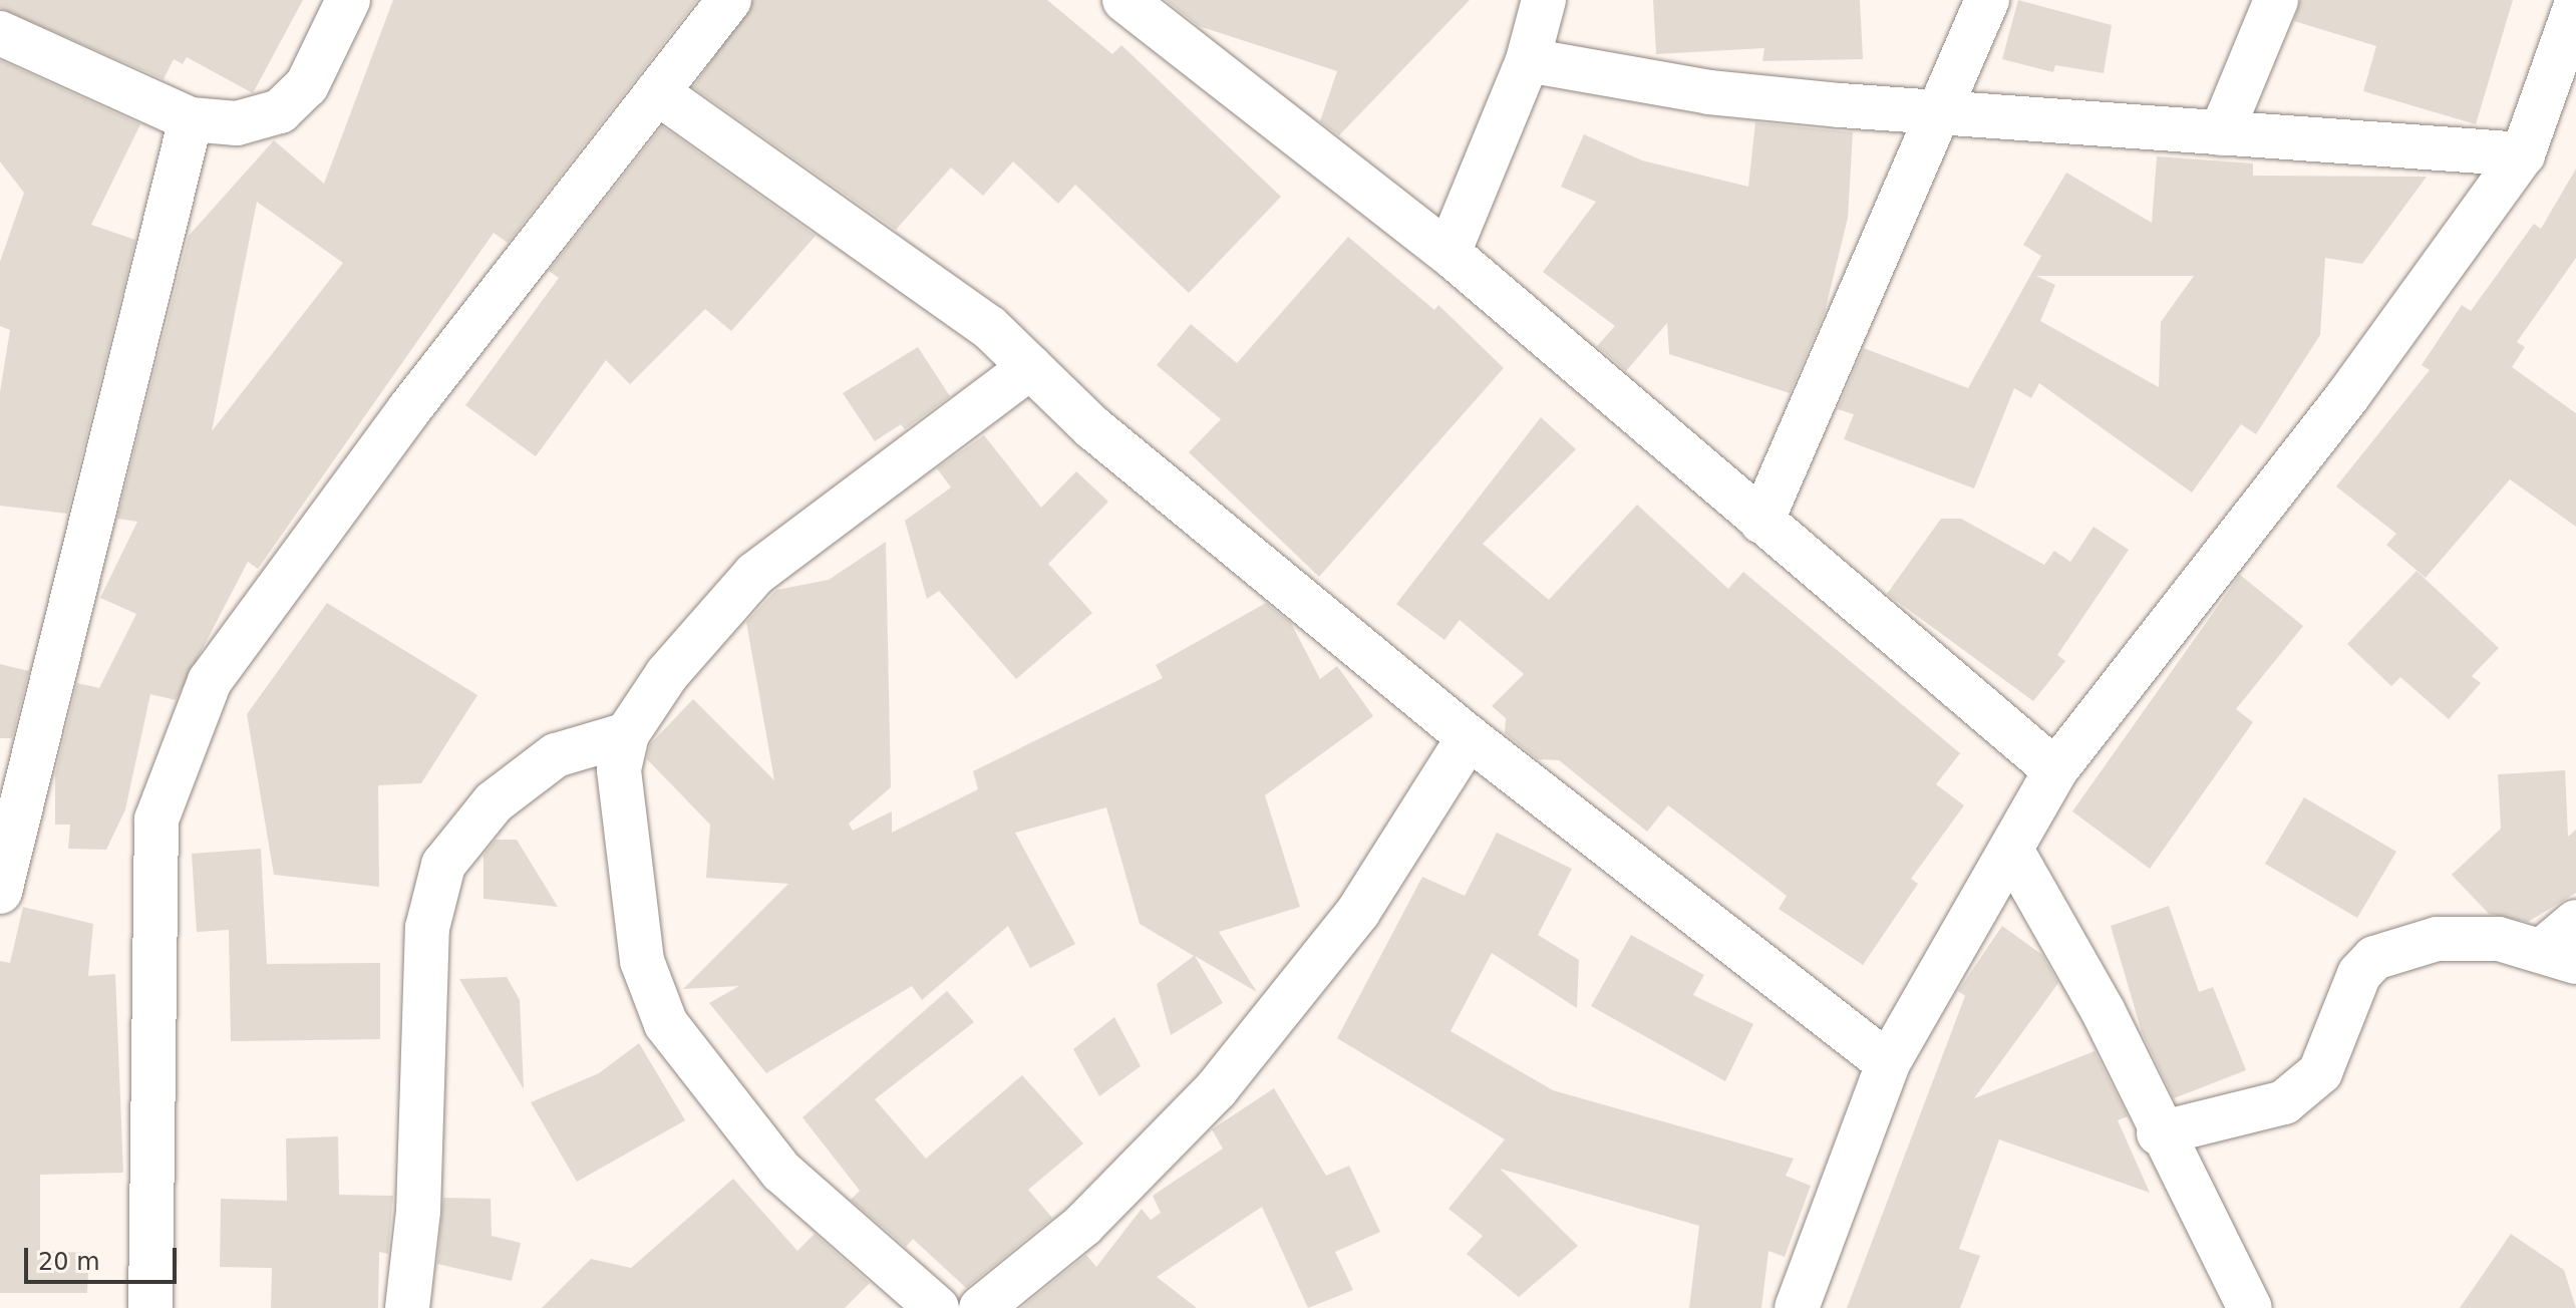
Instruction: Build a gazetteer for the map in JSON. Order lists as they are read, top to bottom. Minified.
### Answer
{"scale_bar":"20 m"}
